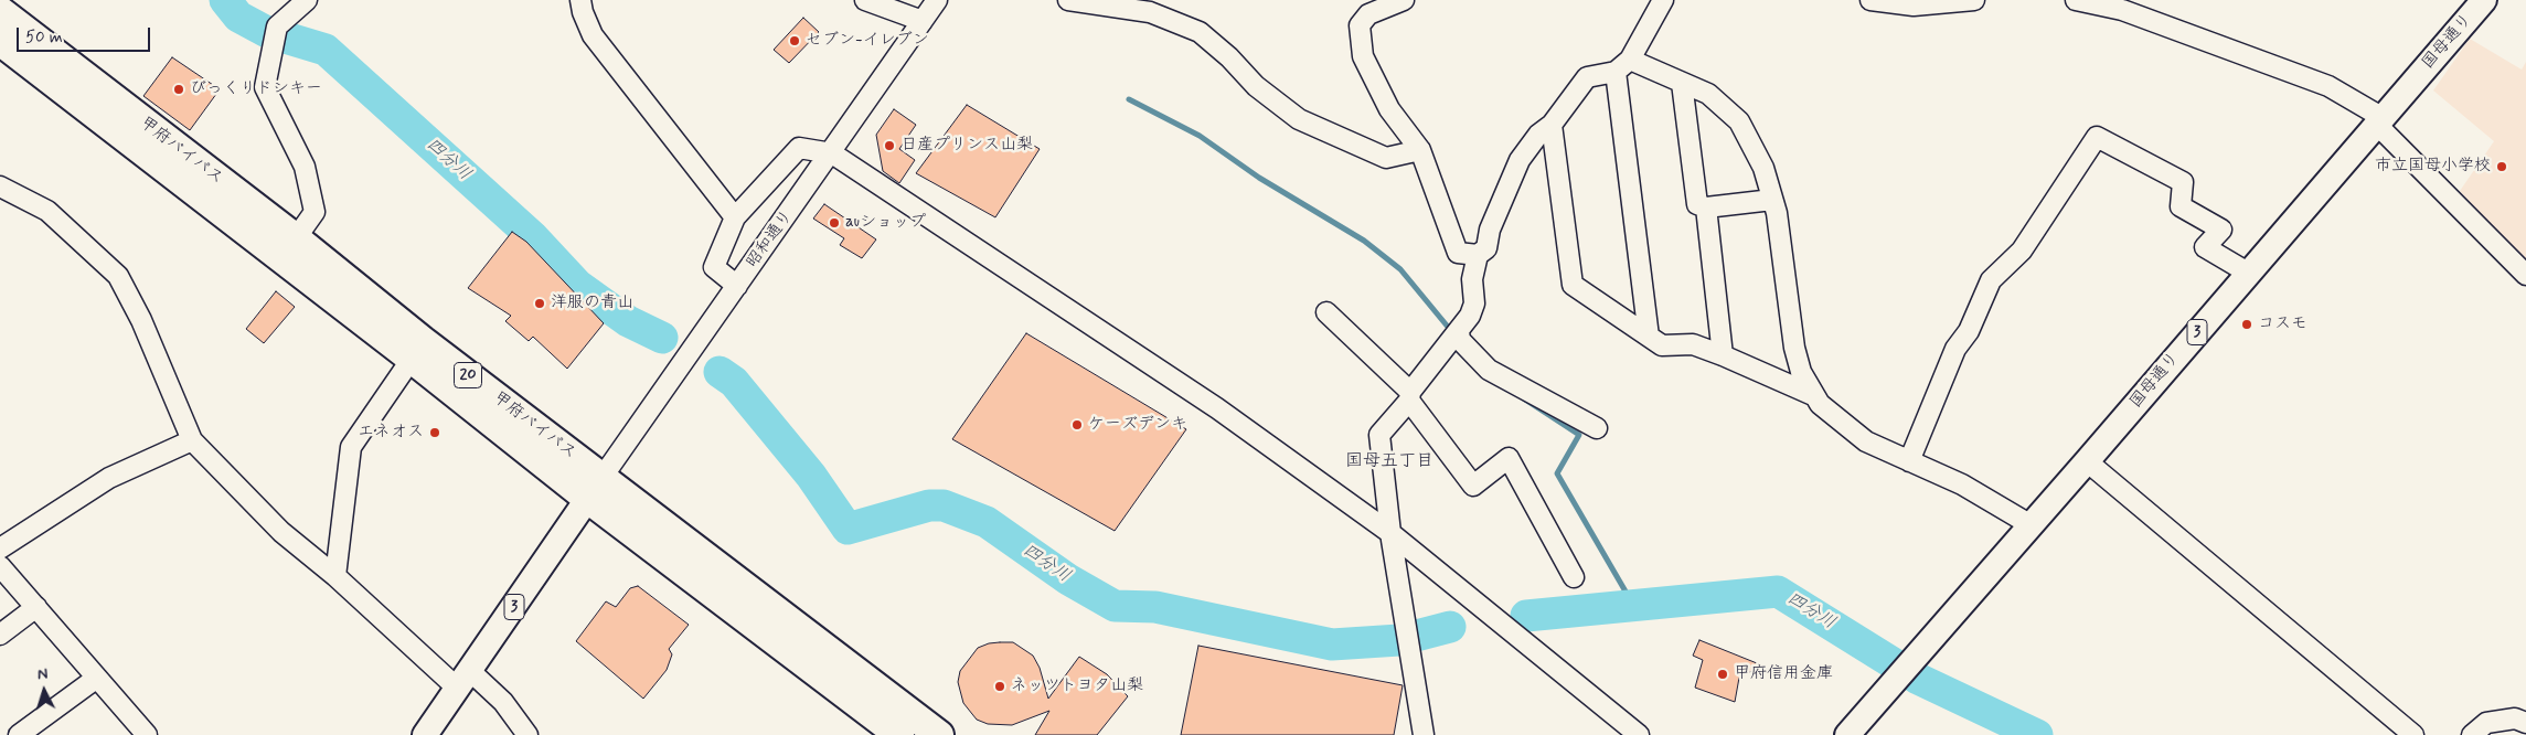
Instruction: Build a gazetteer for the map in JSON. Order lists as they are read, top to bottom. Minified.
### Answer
{"streets":{"highway":["甲府バイパス","20"],"main road":["国母通り","3"],"street":["昭和通り"]},"crossings":[["甲府バイパス","昭和通り"],["甲府バイパス","3"],["昭和通り","3"]],"districts":["国母五丁目"],"water":["四分川"],"places":["セブン-イレブン","びっくりドンキー","日産プリンス山梨","市立国母小学校","auショップ","洋服の青山","コスモ","ケーズデンキ","エネオス","甲府信用金庫","ネッツトヨタ山梨"],"scale_bar":"50 m","north":"top"}
